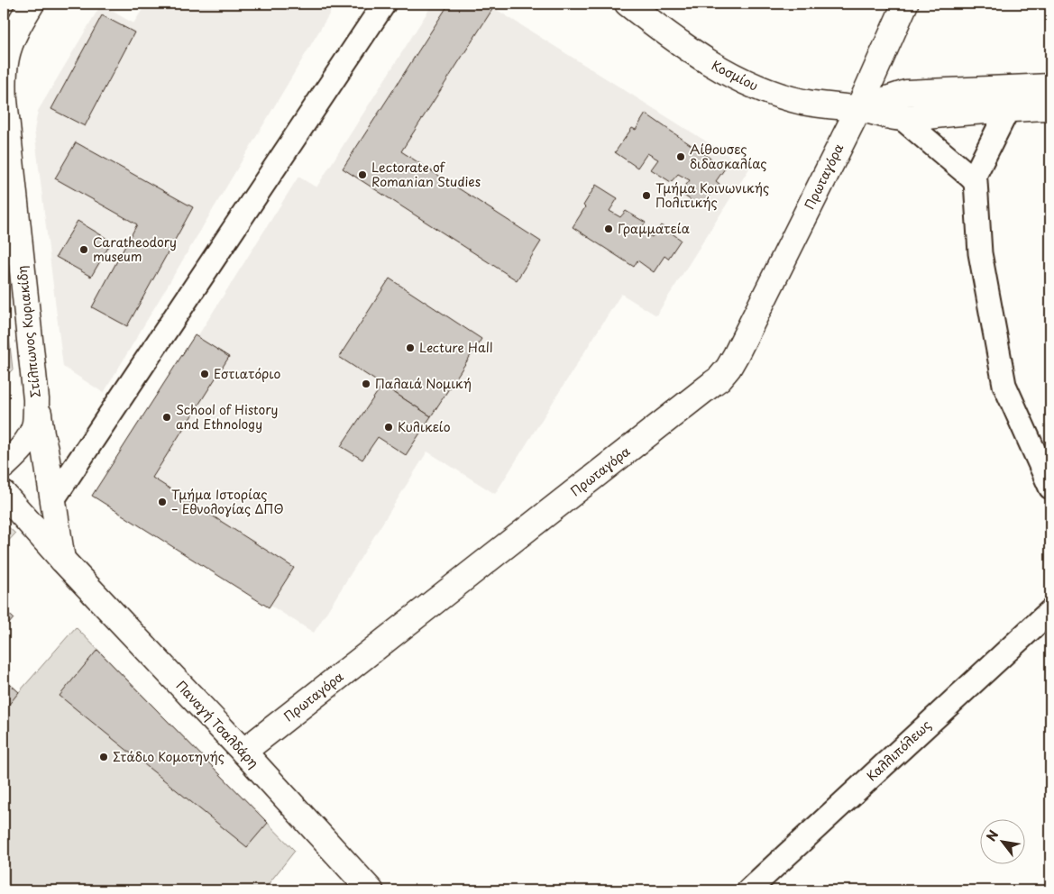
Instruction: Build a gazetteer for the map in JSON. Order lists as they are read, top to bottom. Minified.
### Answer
{"streets":{"street":["Κοσμίου","Πρωταγόρα","Στίλπωνος Κυριακίδη","Παναγή Τσαλδάρη","Καλλιπόλεως"]},"crossings":[["Κοσμίου","Πρωταγόρα"],["Πρωταγόρα","Παναγή Τσαλδάρη"]],"places":["Αίθουσες διδασκαλίας","Lectorate of Romanian Studies","Τμήμα Κοινωνικής Πολιτικής","Γραμματεία","Caratheodory museum","Lecture Hall","Εστιατόριο","Παλαιά Νομική","School of History and Ethnology","Κυλικείο","Τμήμα Ιστορίας – Εθνολογίας ΔΠΘ","Στάδιο Κομοτηνής"],"north":"top left"}
